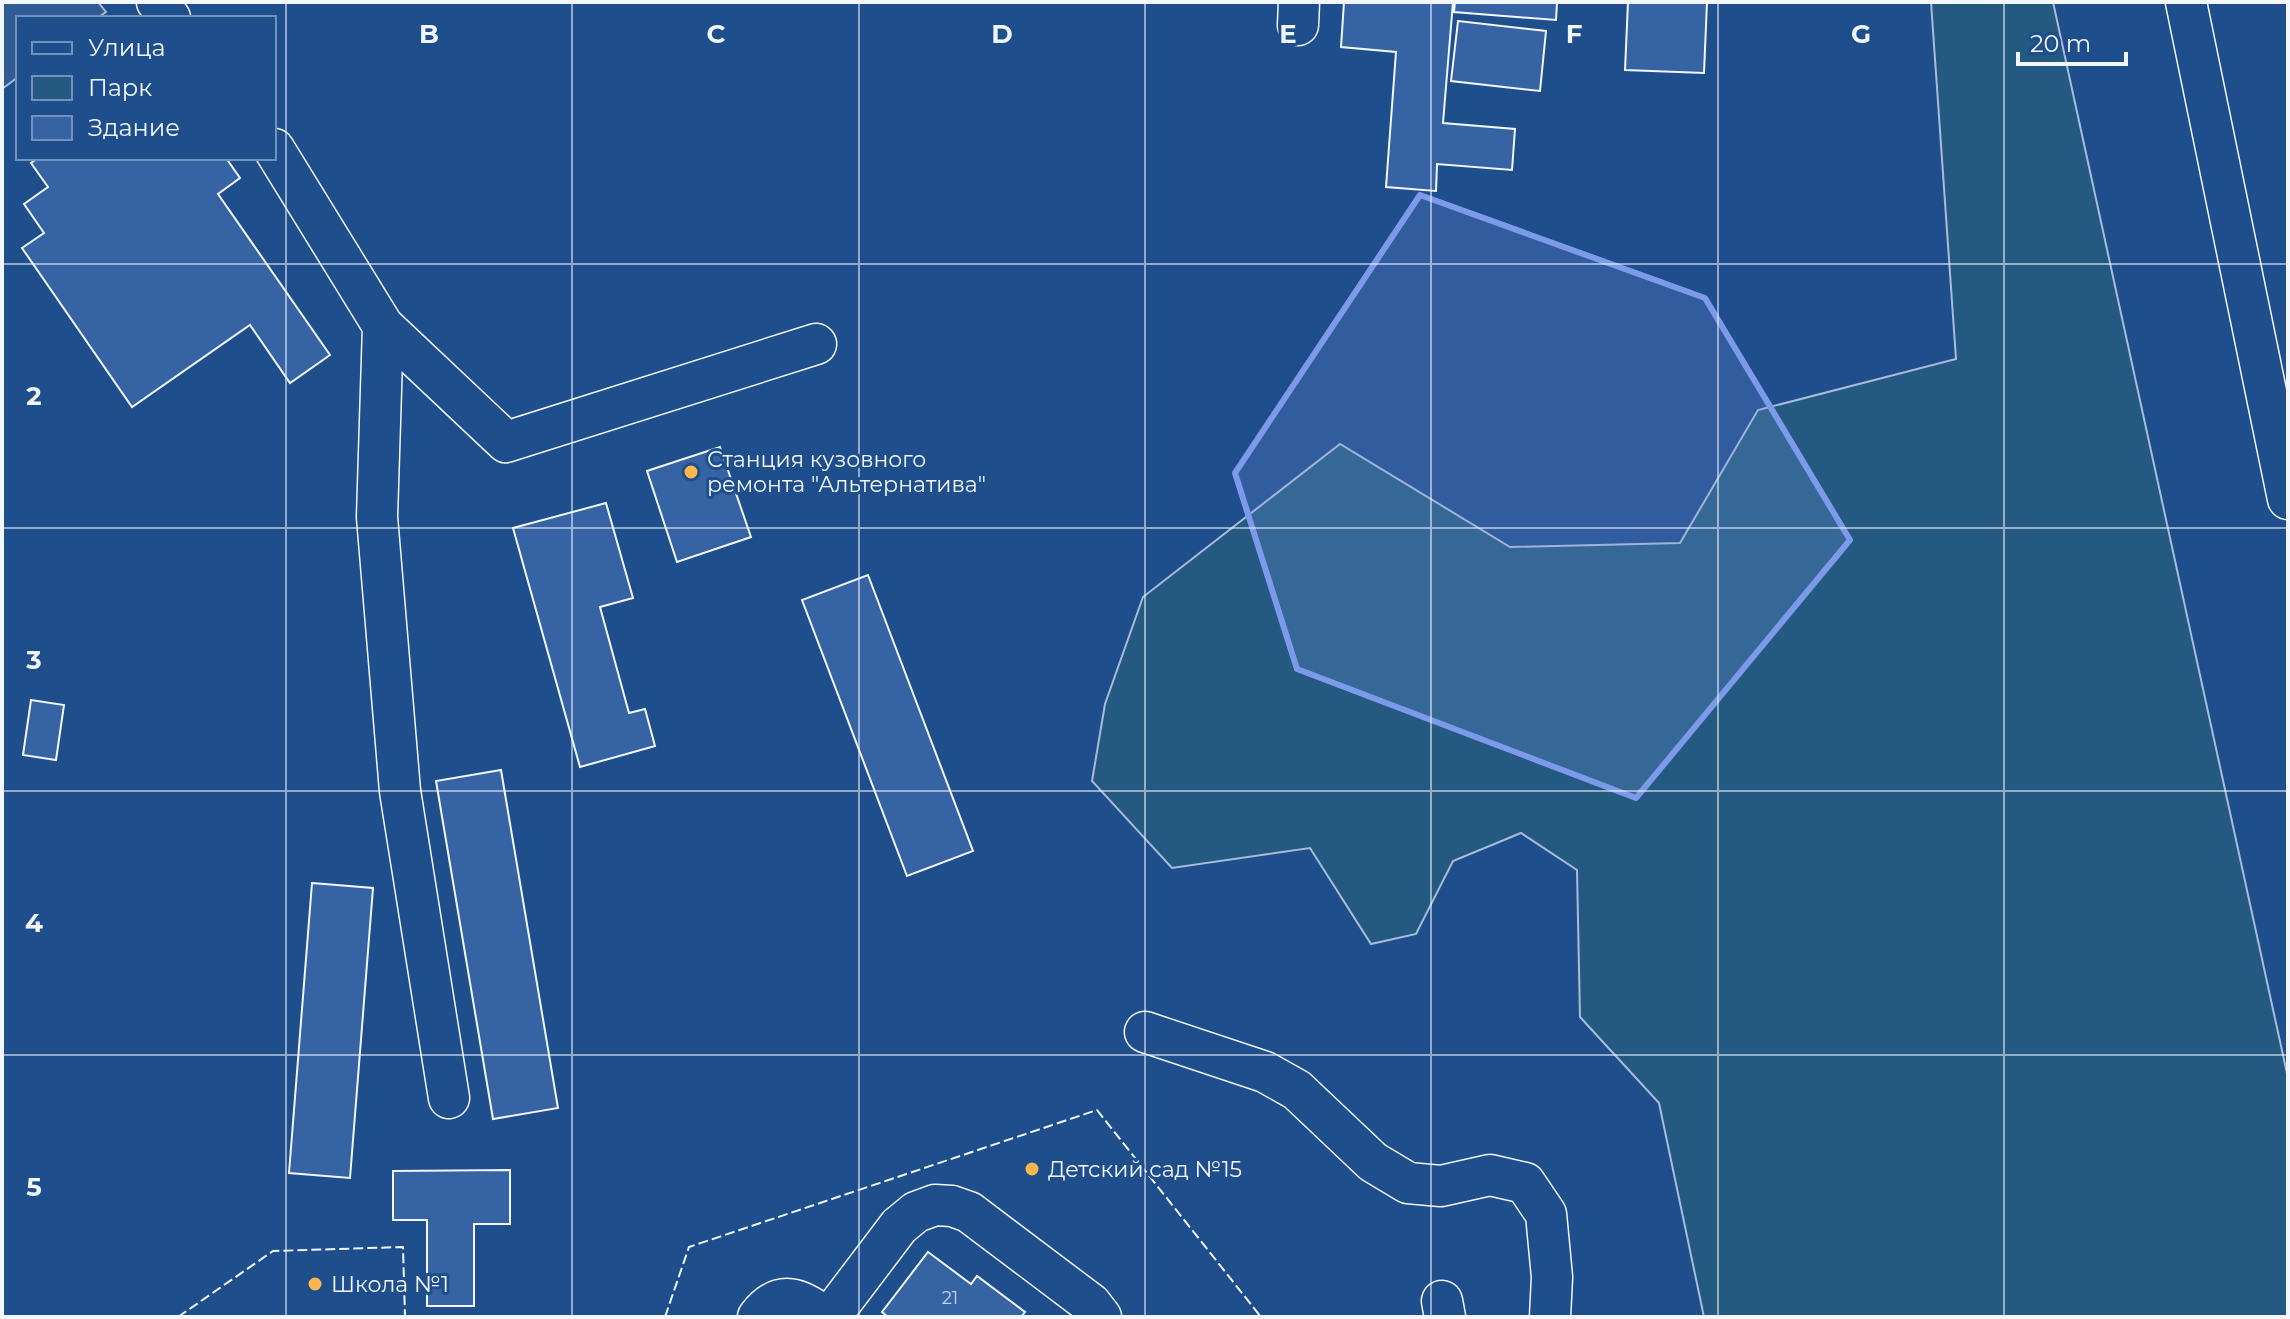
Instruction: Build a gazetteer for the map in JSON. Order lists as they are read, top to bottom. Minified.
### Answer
{"places":["Станция кузовного ремонта \"Альтернатива\"","Детский сад №15","Школа №1"],"house_numbers":["21"],"legend":["Улица","Парк","Здание"],"scale_bar":"20 m","grid":{"columns":["B","C","D","E","F","G"],"rows":["2","3","4","5"]}}
